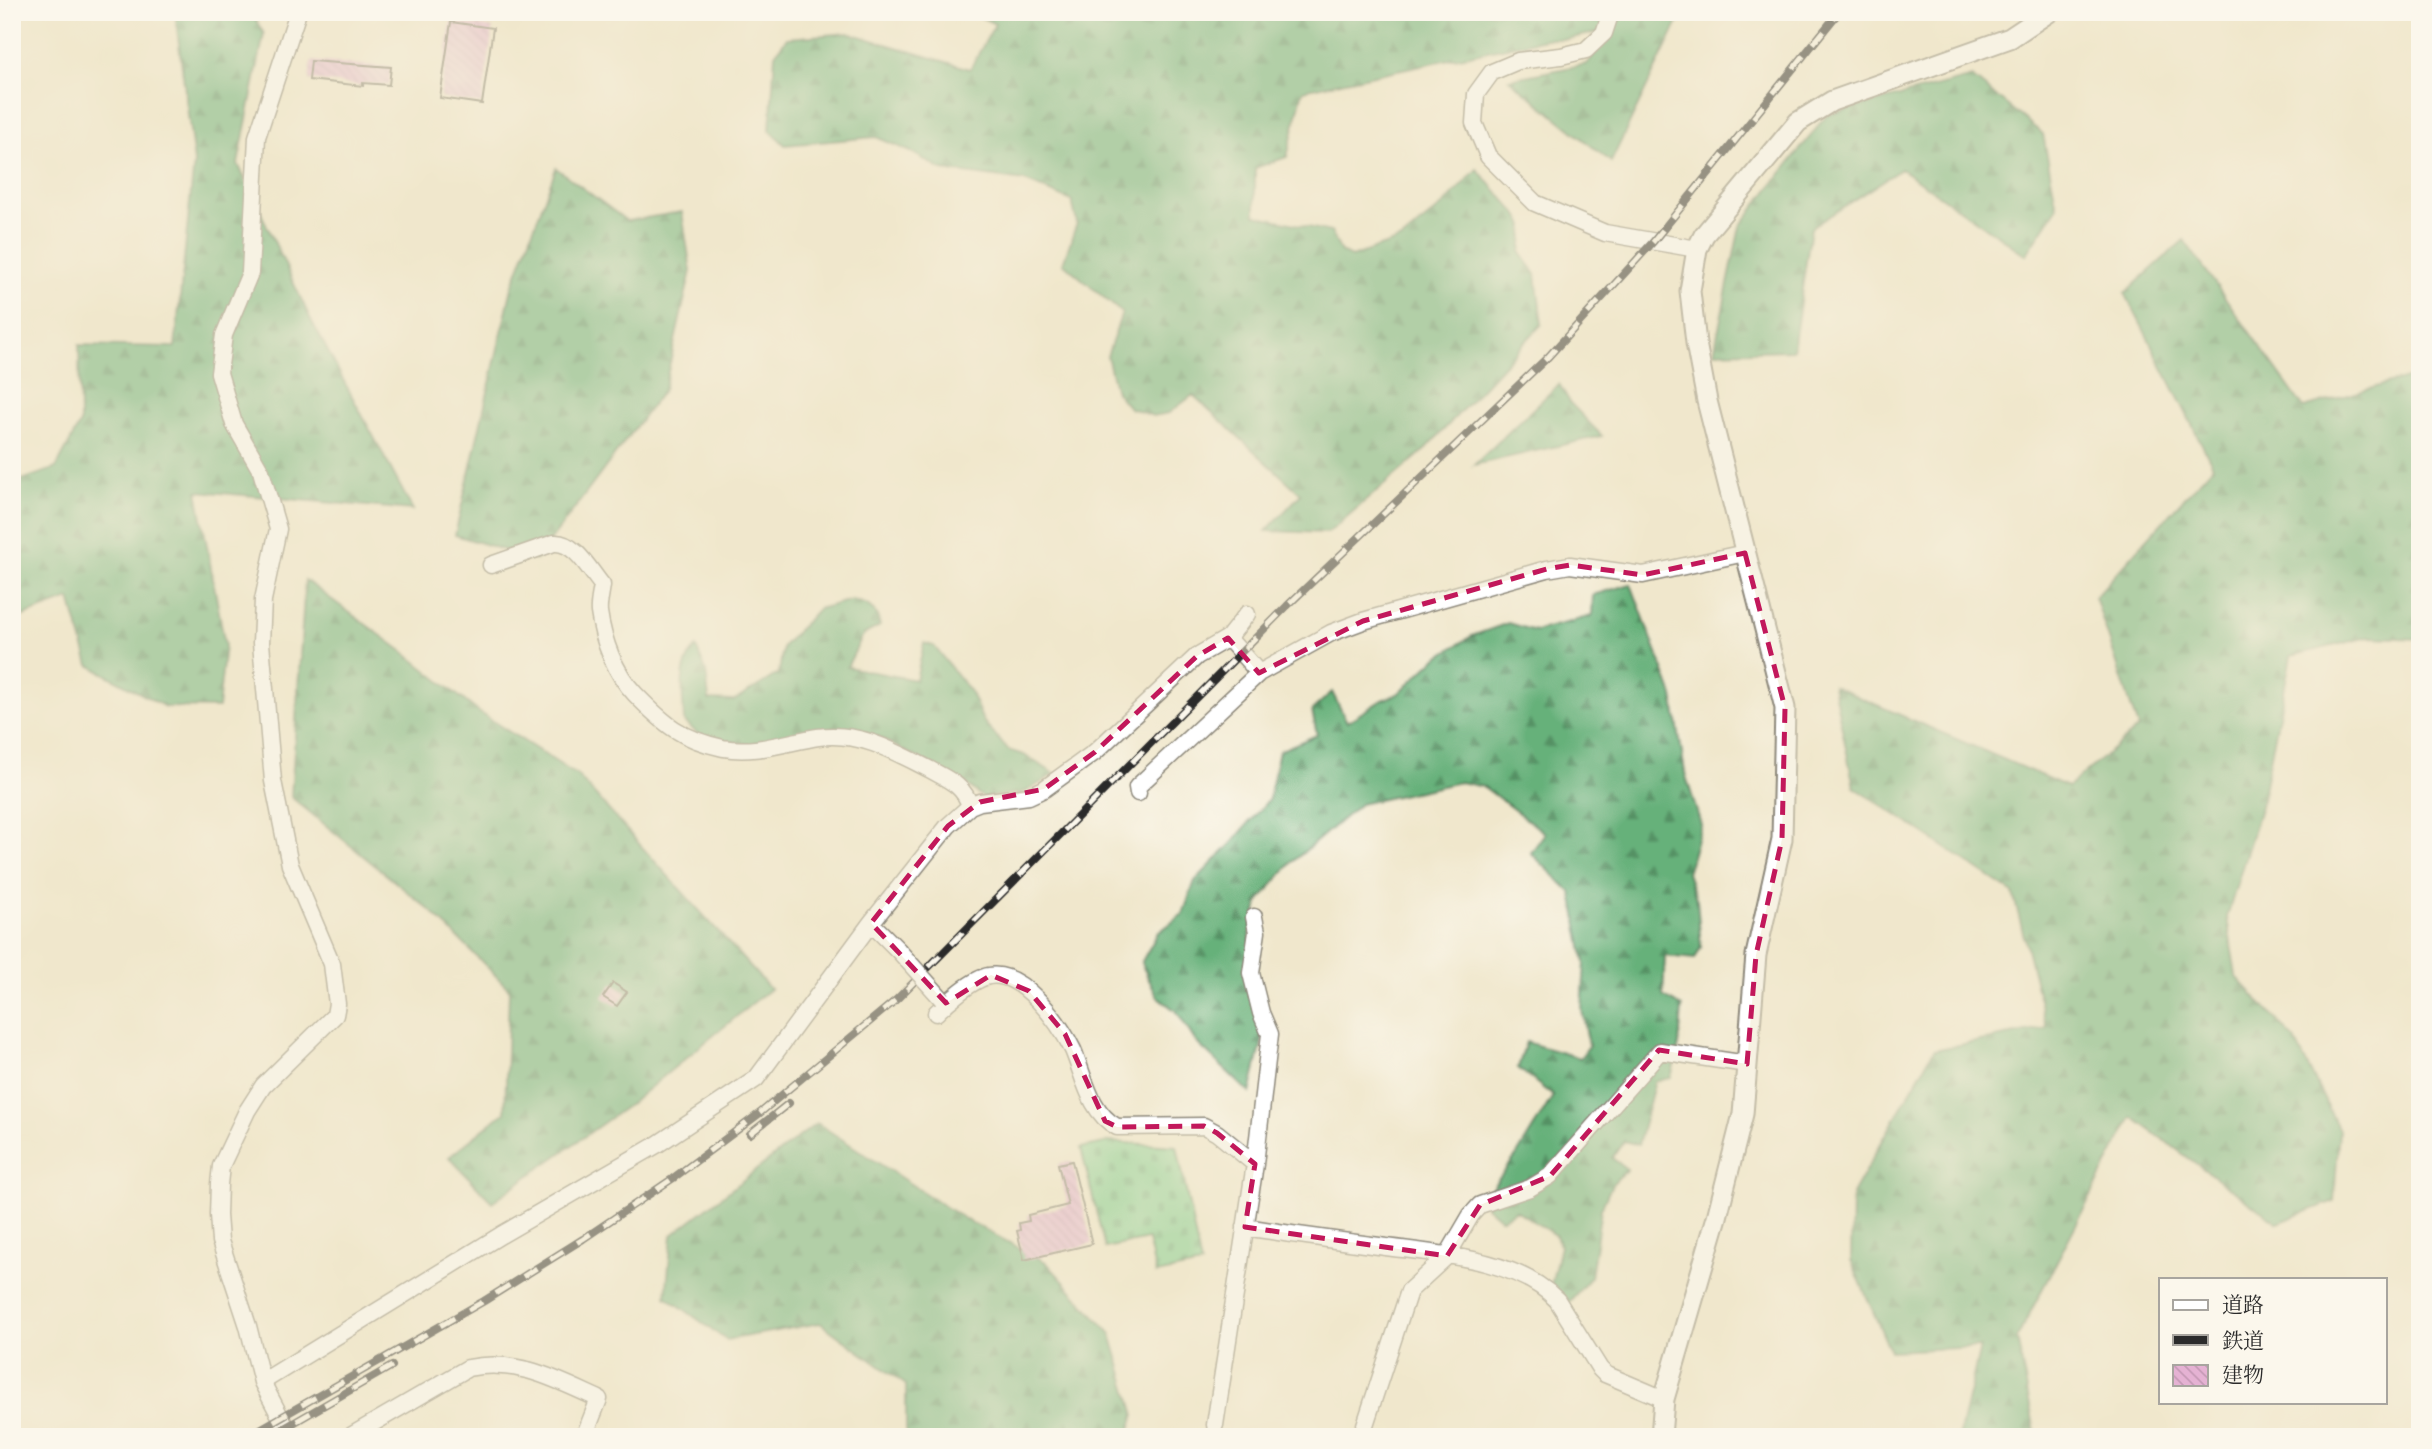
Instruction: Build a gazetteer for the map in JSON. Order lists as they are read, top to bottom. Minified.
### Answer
{"legend":["道路","鉄道","建物"]}
